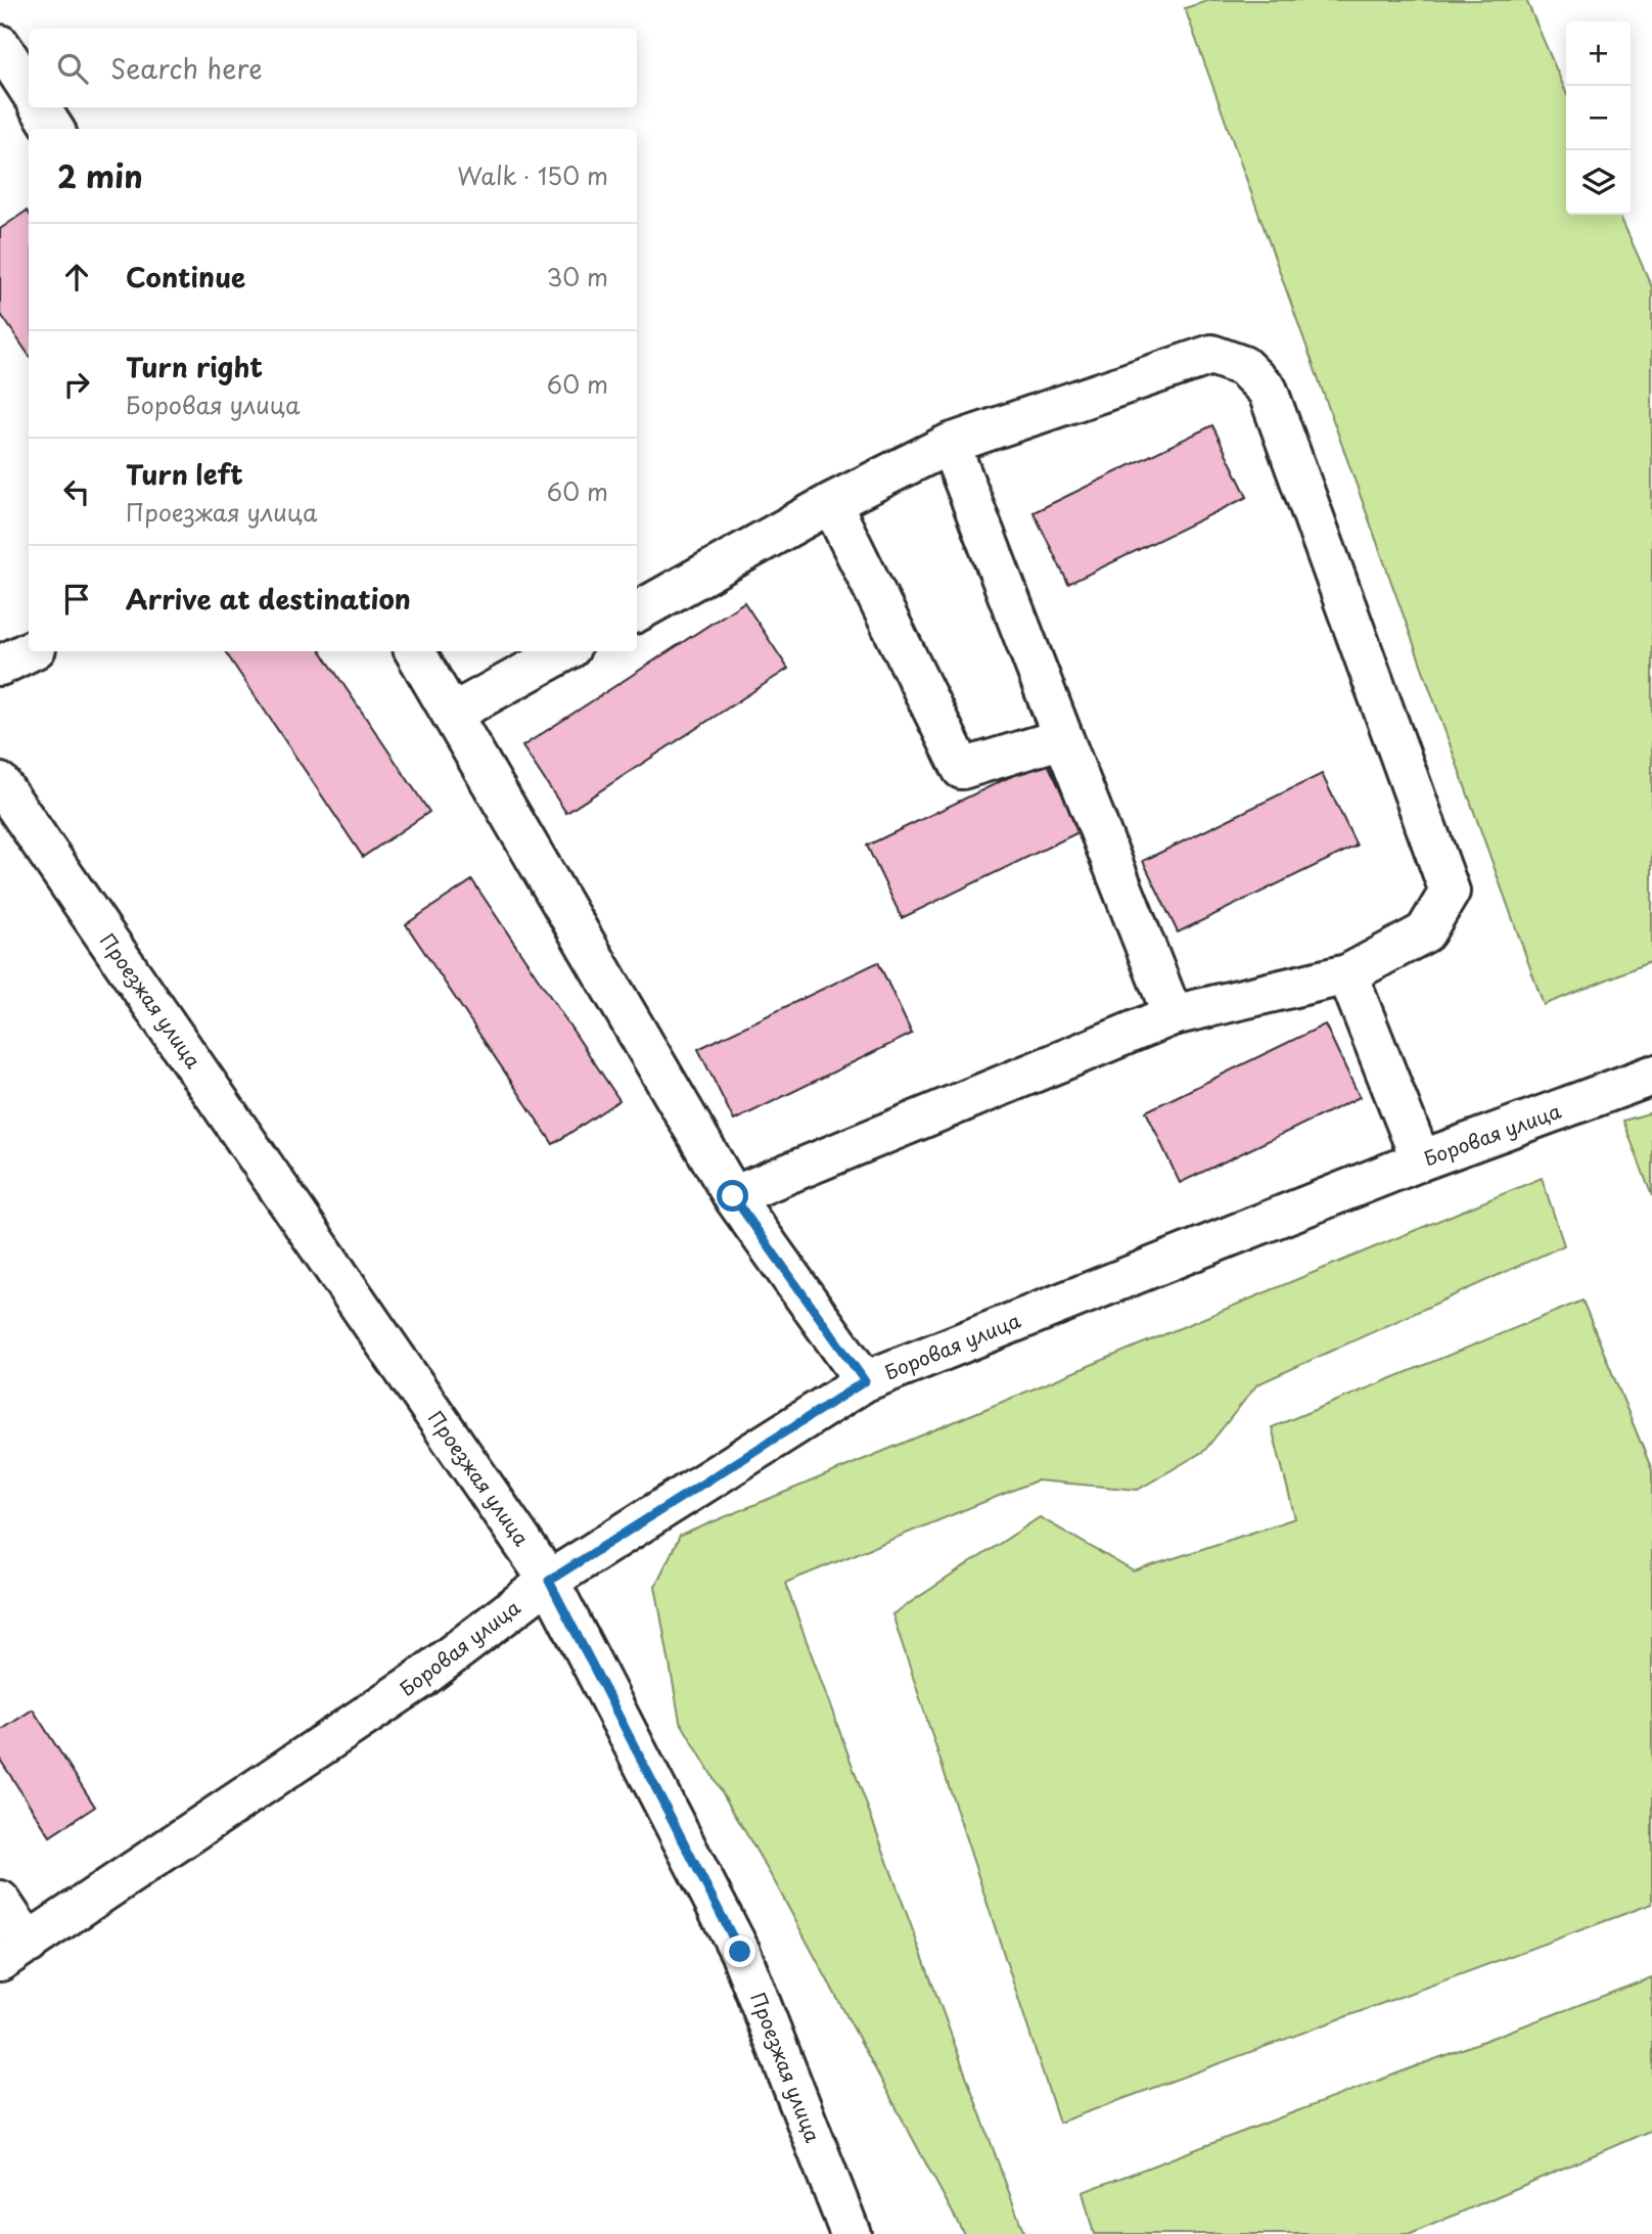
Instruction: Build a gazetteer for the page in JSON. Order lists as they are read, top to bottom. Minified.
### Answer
{"streets":{"street":["Проезжая улица","Боровая улица"]},"crossings":[["Проезжая улица","Боровая улица"]],"page":{"map_buttons":["+","−"],"search":"Search here","heading":["2 min","Walk · 150 m"],"list":[["Continue","30 m"],["Turn right","Боровая улица","60 m"],["Turn left","Проезжая улица","60 m"],"Arrive at destination"]}}
